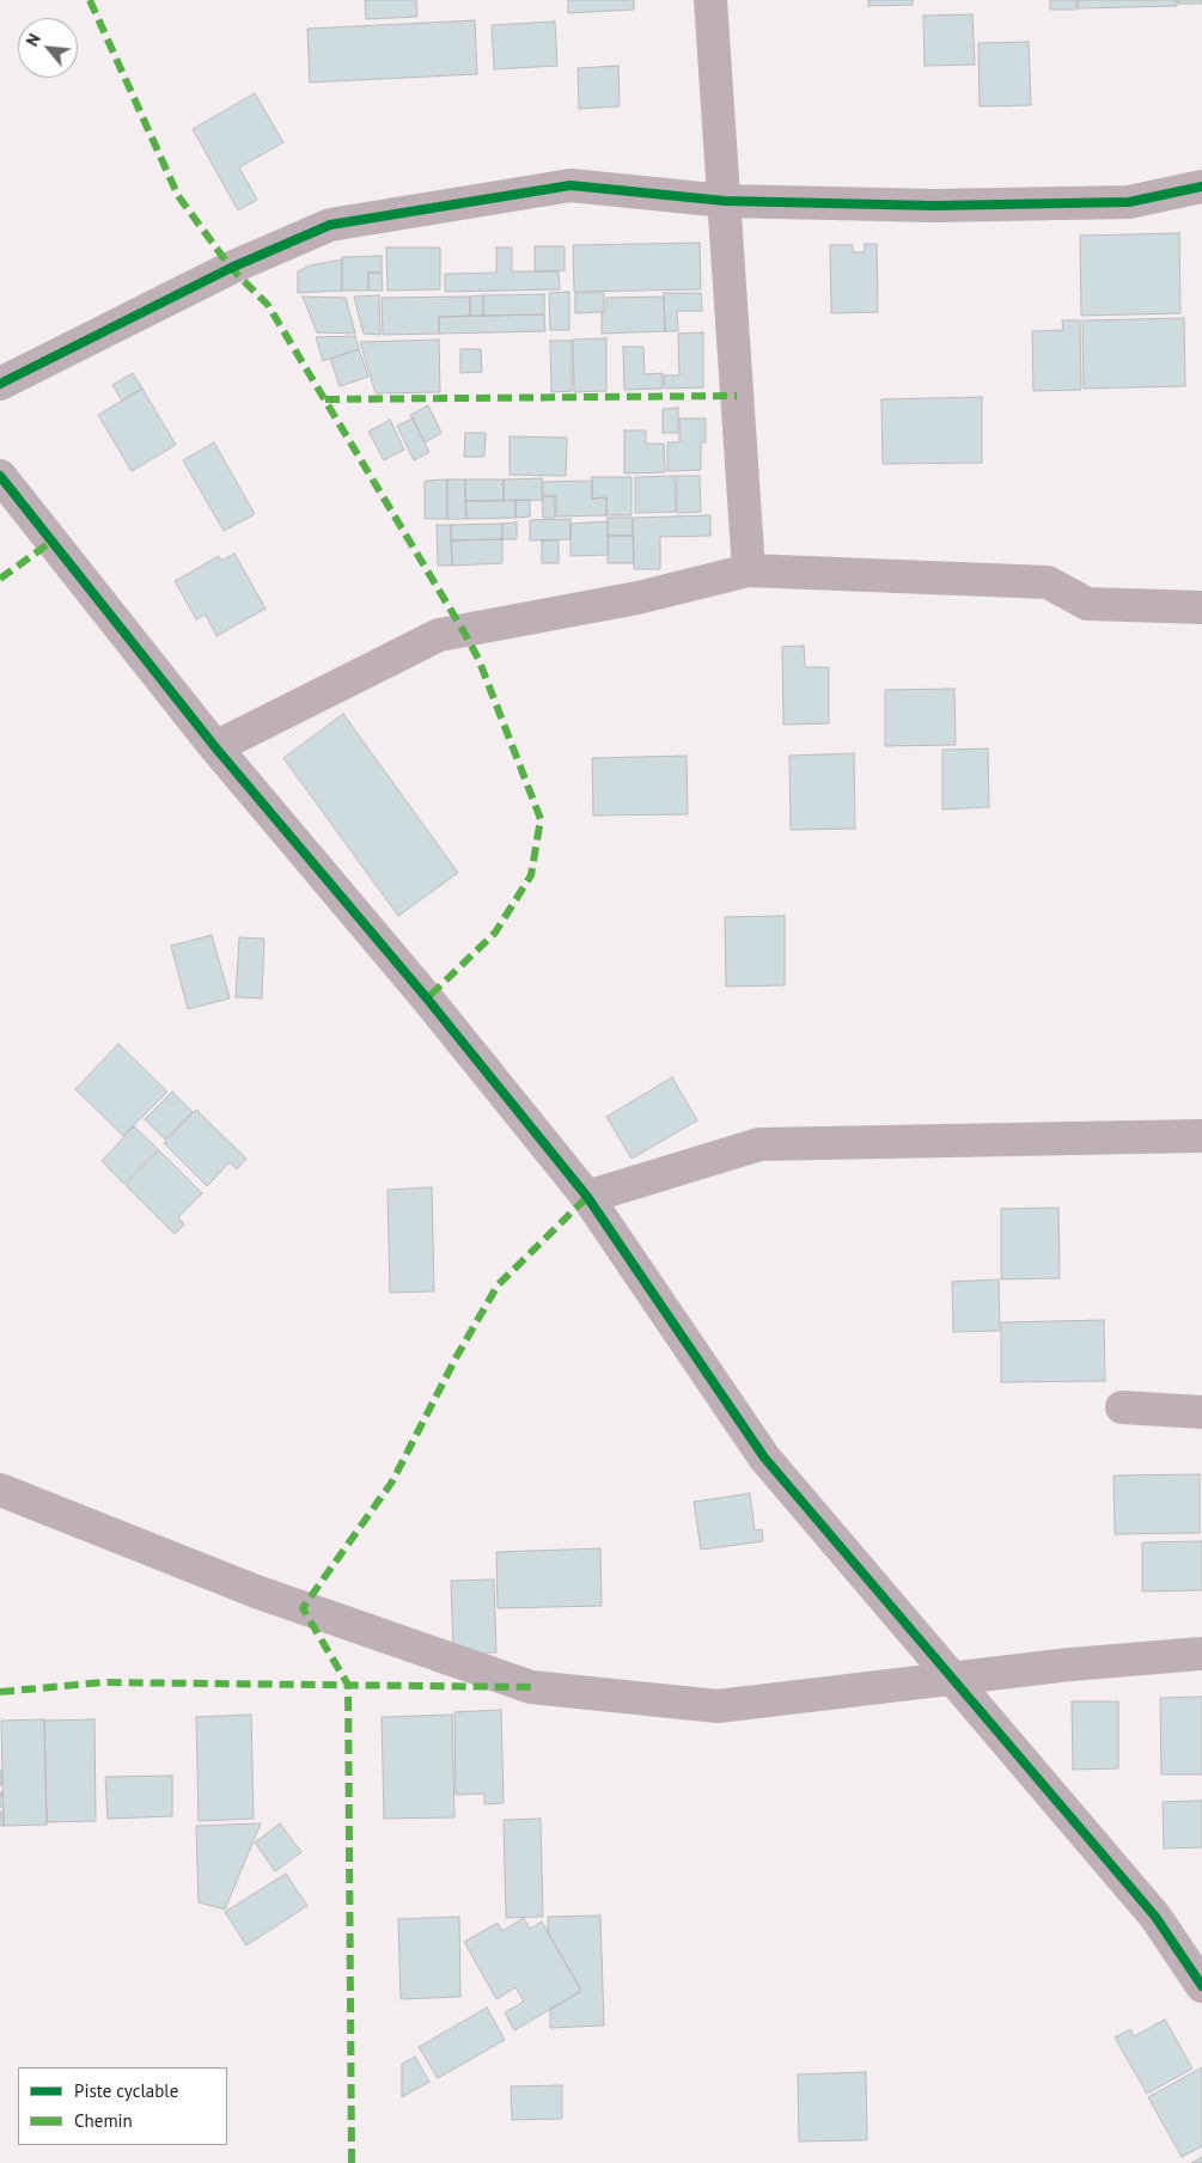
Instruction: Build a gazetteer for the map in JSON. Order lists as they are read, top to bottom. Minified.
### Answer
{"legend":["Piste cyclable","Chemin"],"north":"top left"}
